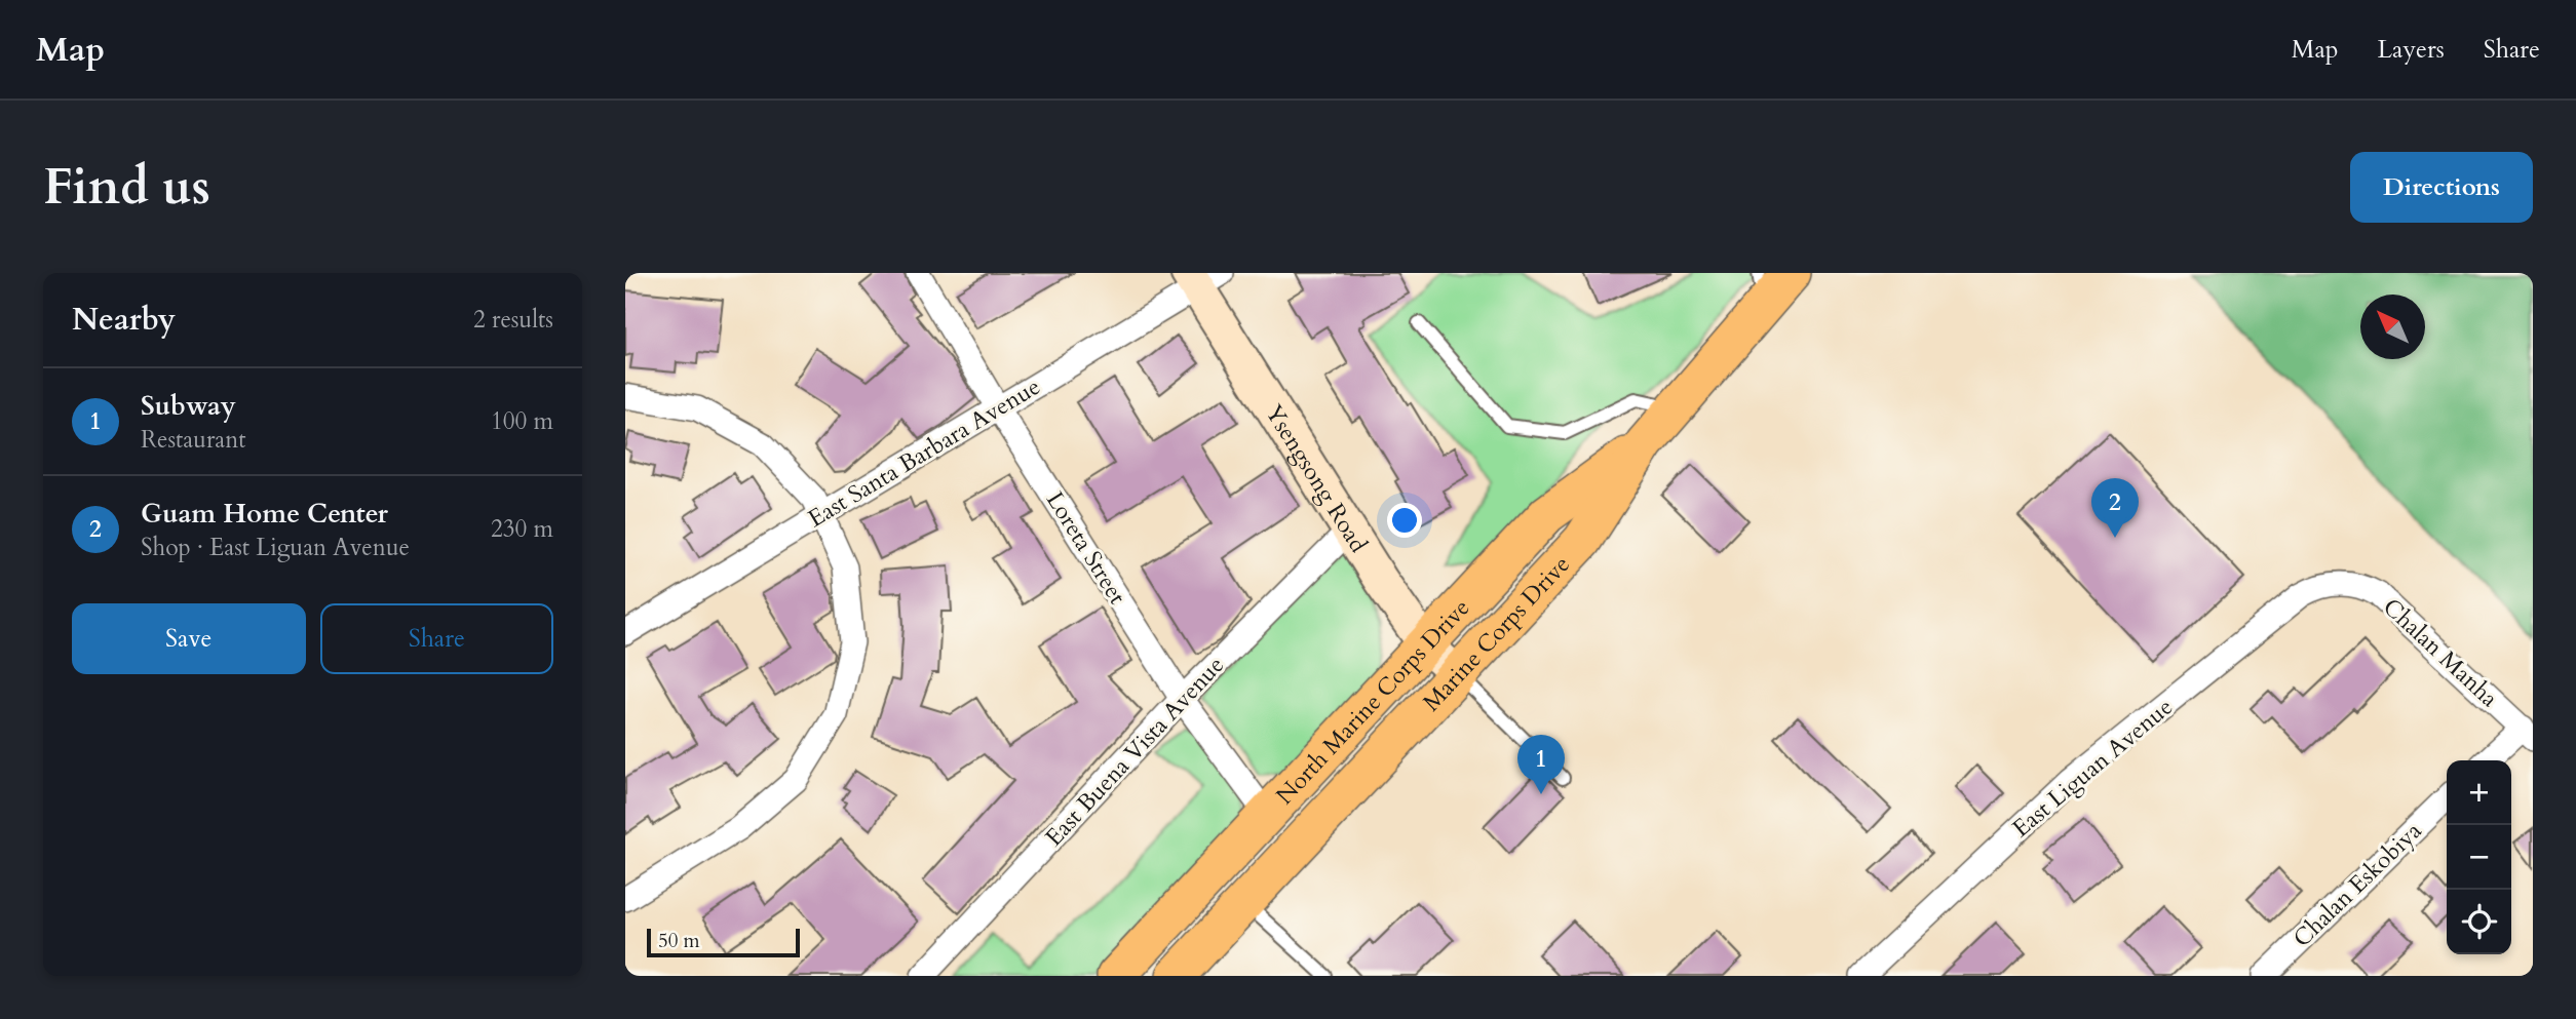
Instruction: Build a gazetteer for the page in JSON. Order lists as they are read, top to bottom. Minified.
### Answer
{"streets":{"main road":["Ysengsong Road","Marine Corps Drive","North Marine Corps Drive"],"street":["East Santa Barbara Avenue","Loreta Street","Chalan Manha","East Buena Vista Avenue","East Liguan Avenue","Chalan Eskobiya"]},"crossings":[["East Santa Barbara Avenue","Ysengsong Road"],["East Santa Barbara Avenue","Loreta Street"],["Ysengsong Road","Marine Corps Drive"],["Ysengsong Road","North Marine Corps Drive"],["Ysengsong Road","East Buena Vista Avenue"],["Loreta Street","North Marine Corps Drive"],["Loreta Street","East Buena Vista Avenue"],["Marine Corps Drive","North Marine Corps Drive"],["Chalan Manha","East Liguan Avenue"]],"scale_bar":"50 m","north":"top left","page":{"header":"Map","nav":["Map","Layers","Share"],"buttons":["Directions",["Save","Share"]],"title":"Find us","heading":["Nearby","2 results"],"list":[{"mark":"1","name":"Subway","note":"Restaurant","value":"100 m"},{"mark":"2","name":"Guam Home Center","note":"Shop · East Liguan Avenue","value":"230 m"}],"pins":["2","1"],"map_buttons":["+","−"],"scale":"50 m"}}
